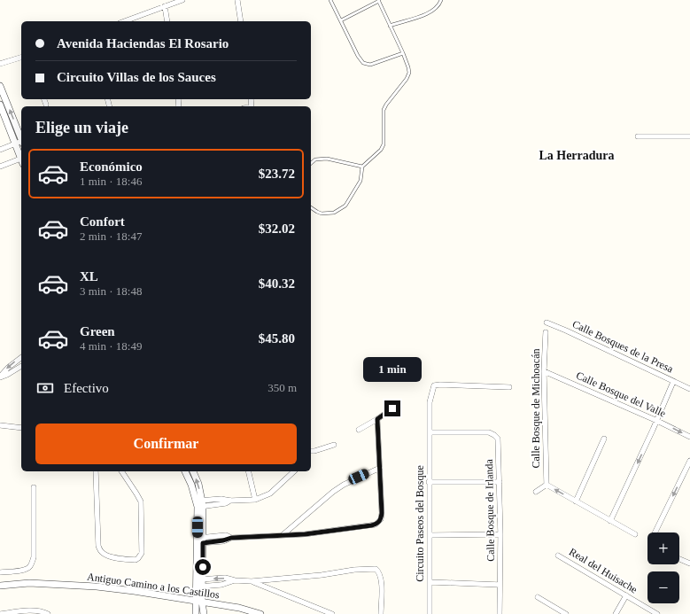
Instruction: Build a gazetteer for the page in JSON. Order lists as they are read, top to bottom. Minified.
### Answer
{"streets":{"street":["Calle Bosques de la Presa","Calle Bosque del Valle","Calle Bosque de Michoacán","Calle Bosque de Irlanda","Circuito Paseos del Bosque","Real del Huisache","Antiguo Camino a los Castillos"]},"crossings":[["Calle Bosque del Valle","Calle Bosque de Michoacán"],["Calle Bosque de Irlanda","Circuito Paseos del Bosque"]],"districts":["La Herradura"],"page":{"banner":["Avenida Haciendas El Rosario","Circuito Villas de los Sauces"],"heading":"Elige un viaje","list":[{"name":"Económico","note":"1 min · 18:46","value":"$23.72"},{"name":"Confort","note":"2 min · 18:47","value":"$32.02"},{"name":"XL","note":"3 min · 18:48","value":"$40.32"},{"name":"Green","note":"4 min · 18:49","value":"$45.80"}],"bubble":"1 min","pay":["Efectivo","350 m"],"buttons":"Confirmar","map_buttons":["+","−"]}}
